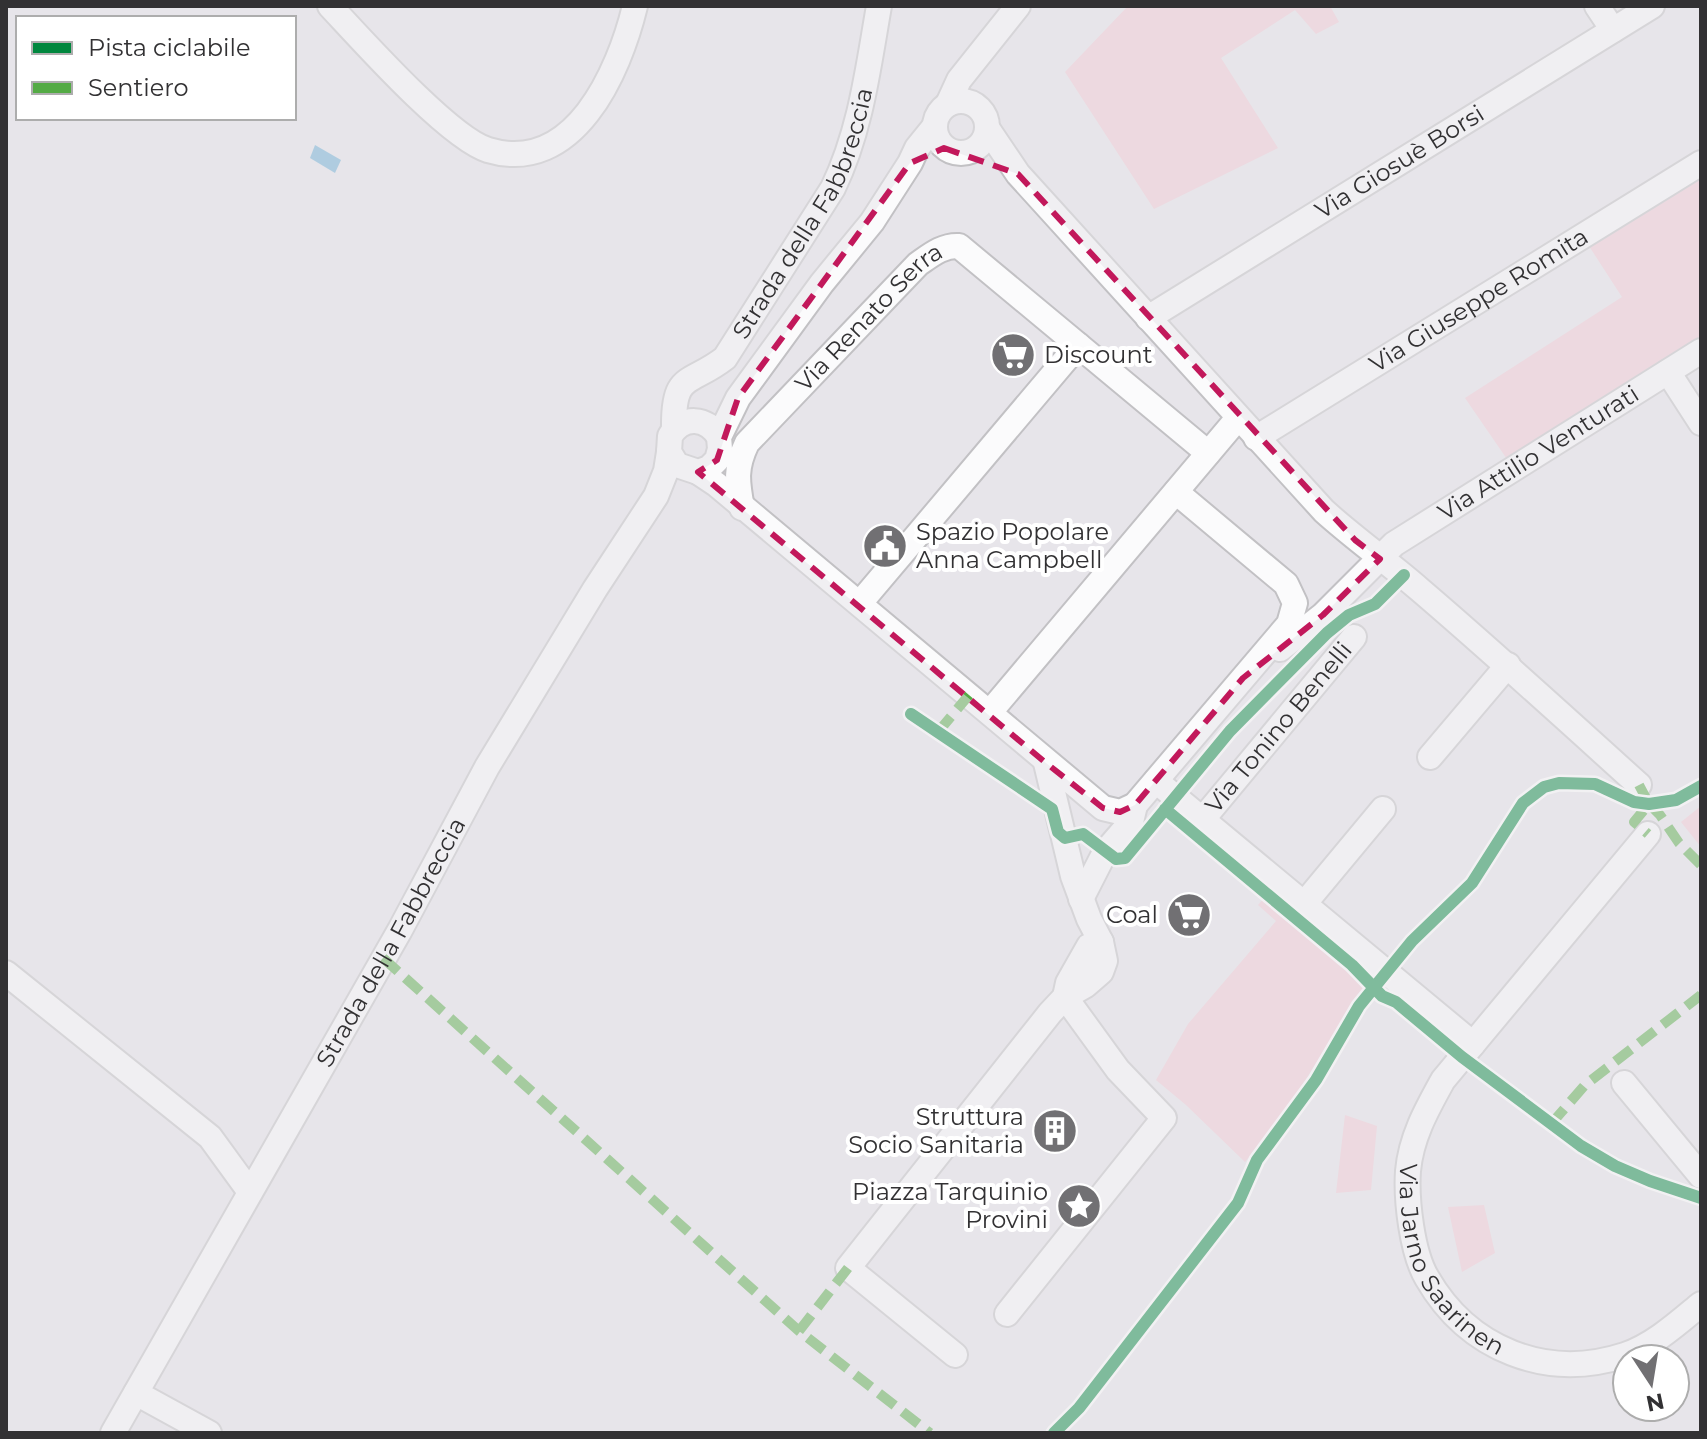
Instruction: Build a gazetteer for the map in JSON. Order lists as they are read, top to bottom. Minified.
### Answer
{"streets":{"street":["Via Giosuè Borsi","Strada della Fabbreccia","Via Giuseppe Romita","Via Renato Serra","Via Attilio Venturati","Via Tonino Benelli","Via Jarno Saarinen"]},"crossings":[["Via Tonino Benelli","Via Jarno Saarinen"]],"places":{"supermarket":["Discount","Coal"],"public building":["Spazio Popolare Anna Campbell"],"building":["Struttura Socio Sanitaria"],"place":["Piazza Tarquinio Provini"]},"legend":["Pista ciclabile","Sentiero"],"north":"bottom"}
